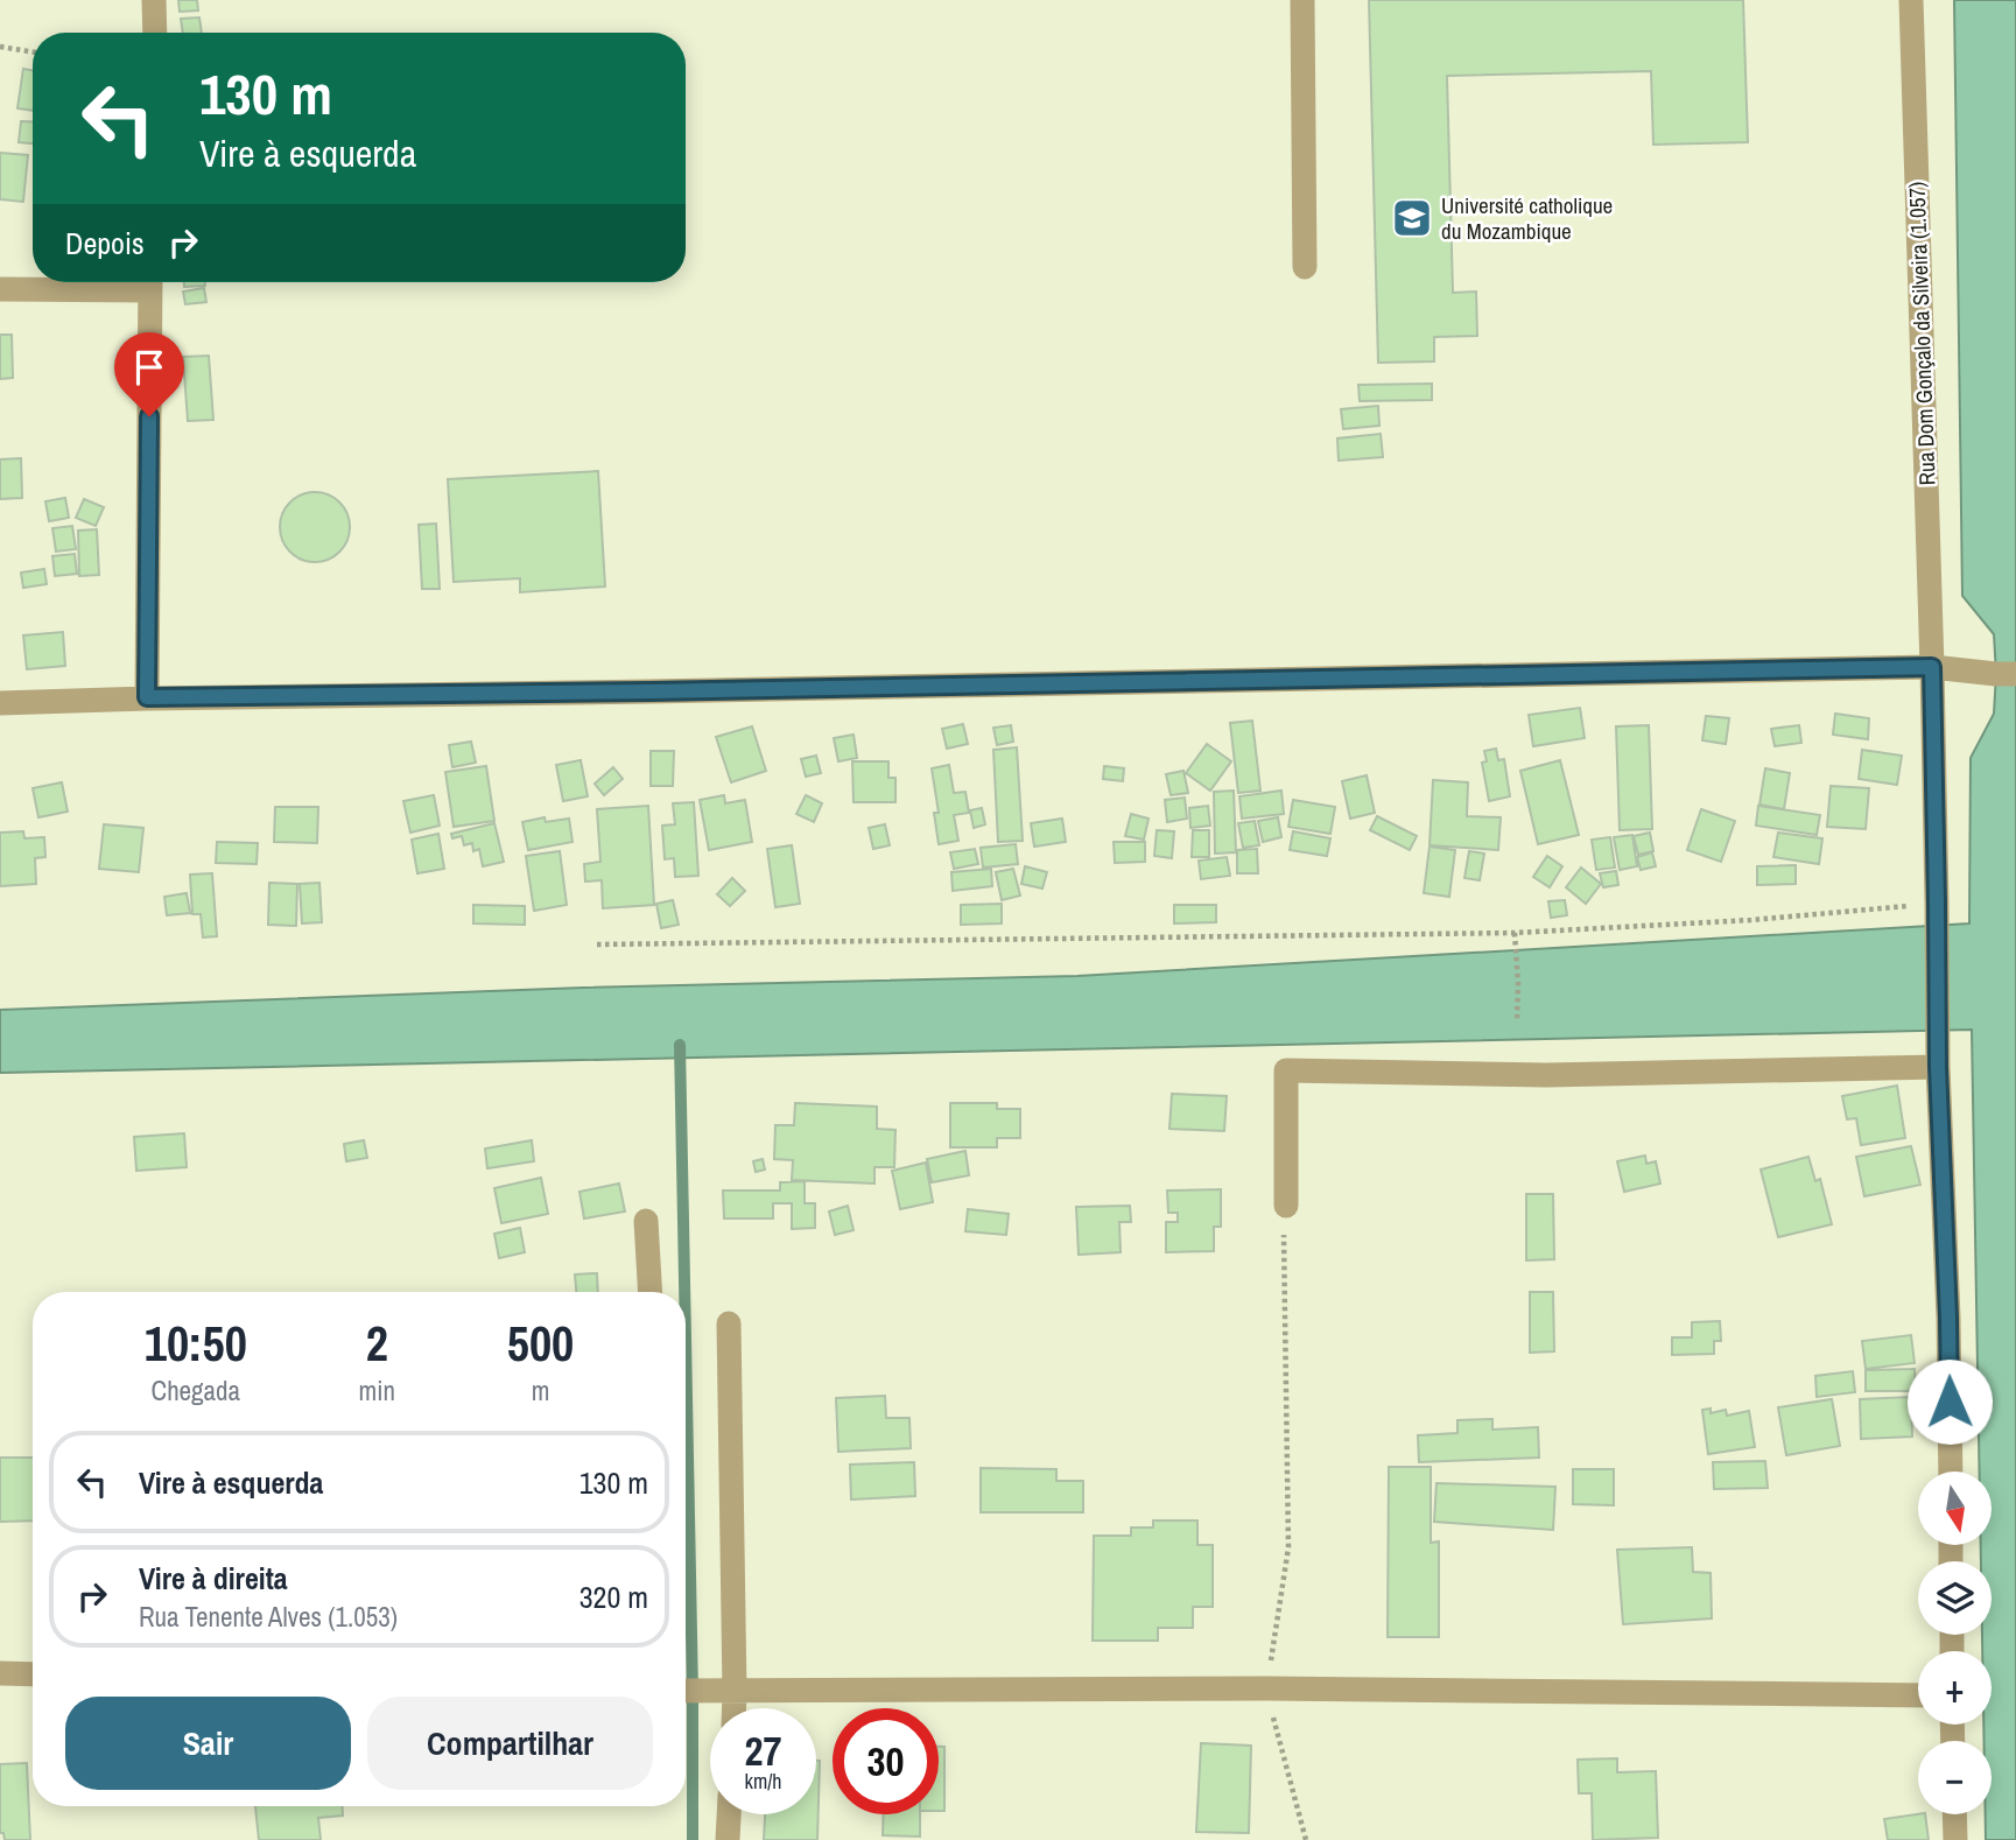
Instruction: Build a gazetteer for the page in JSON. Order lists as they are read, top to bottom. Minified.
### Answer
{"streets":{"street":["Rua Dom Gonçalo da Silveira (1.057)"]},"places":{"school or university":["Université catholique du Mozambique"]},"north":"bottom","page":{"turn":["130 m","Vire à esquerda"],"then":"Depois","eta":["10:50","Chegada","2","min","500","m"],"list":[{"name":"Vire à esquerda","value":"130 m"},{"name":"Vire à direita","note":"Rua Tenente Alves (1.053)","value":"320 m"}],"map_buttons":["+","−"],"buttons":["Sair","Compartilhar"],"speed":"27 km/h","limit":"30"}}
